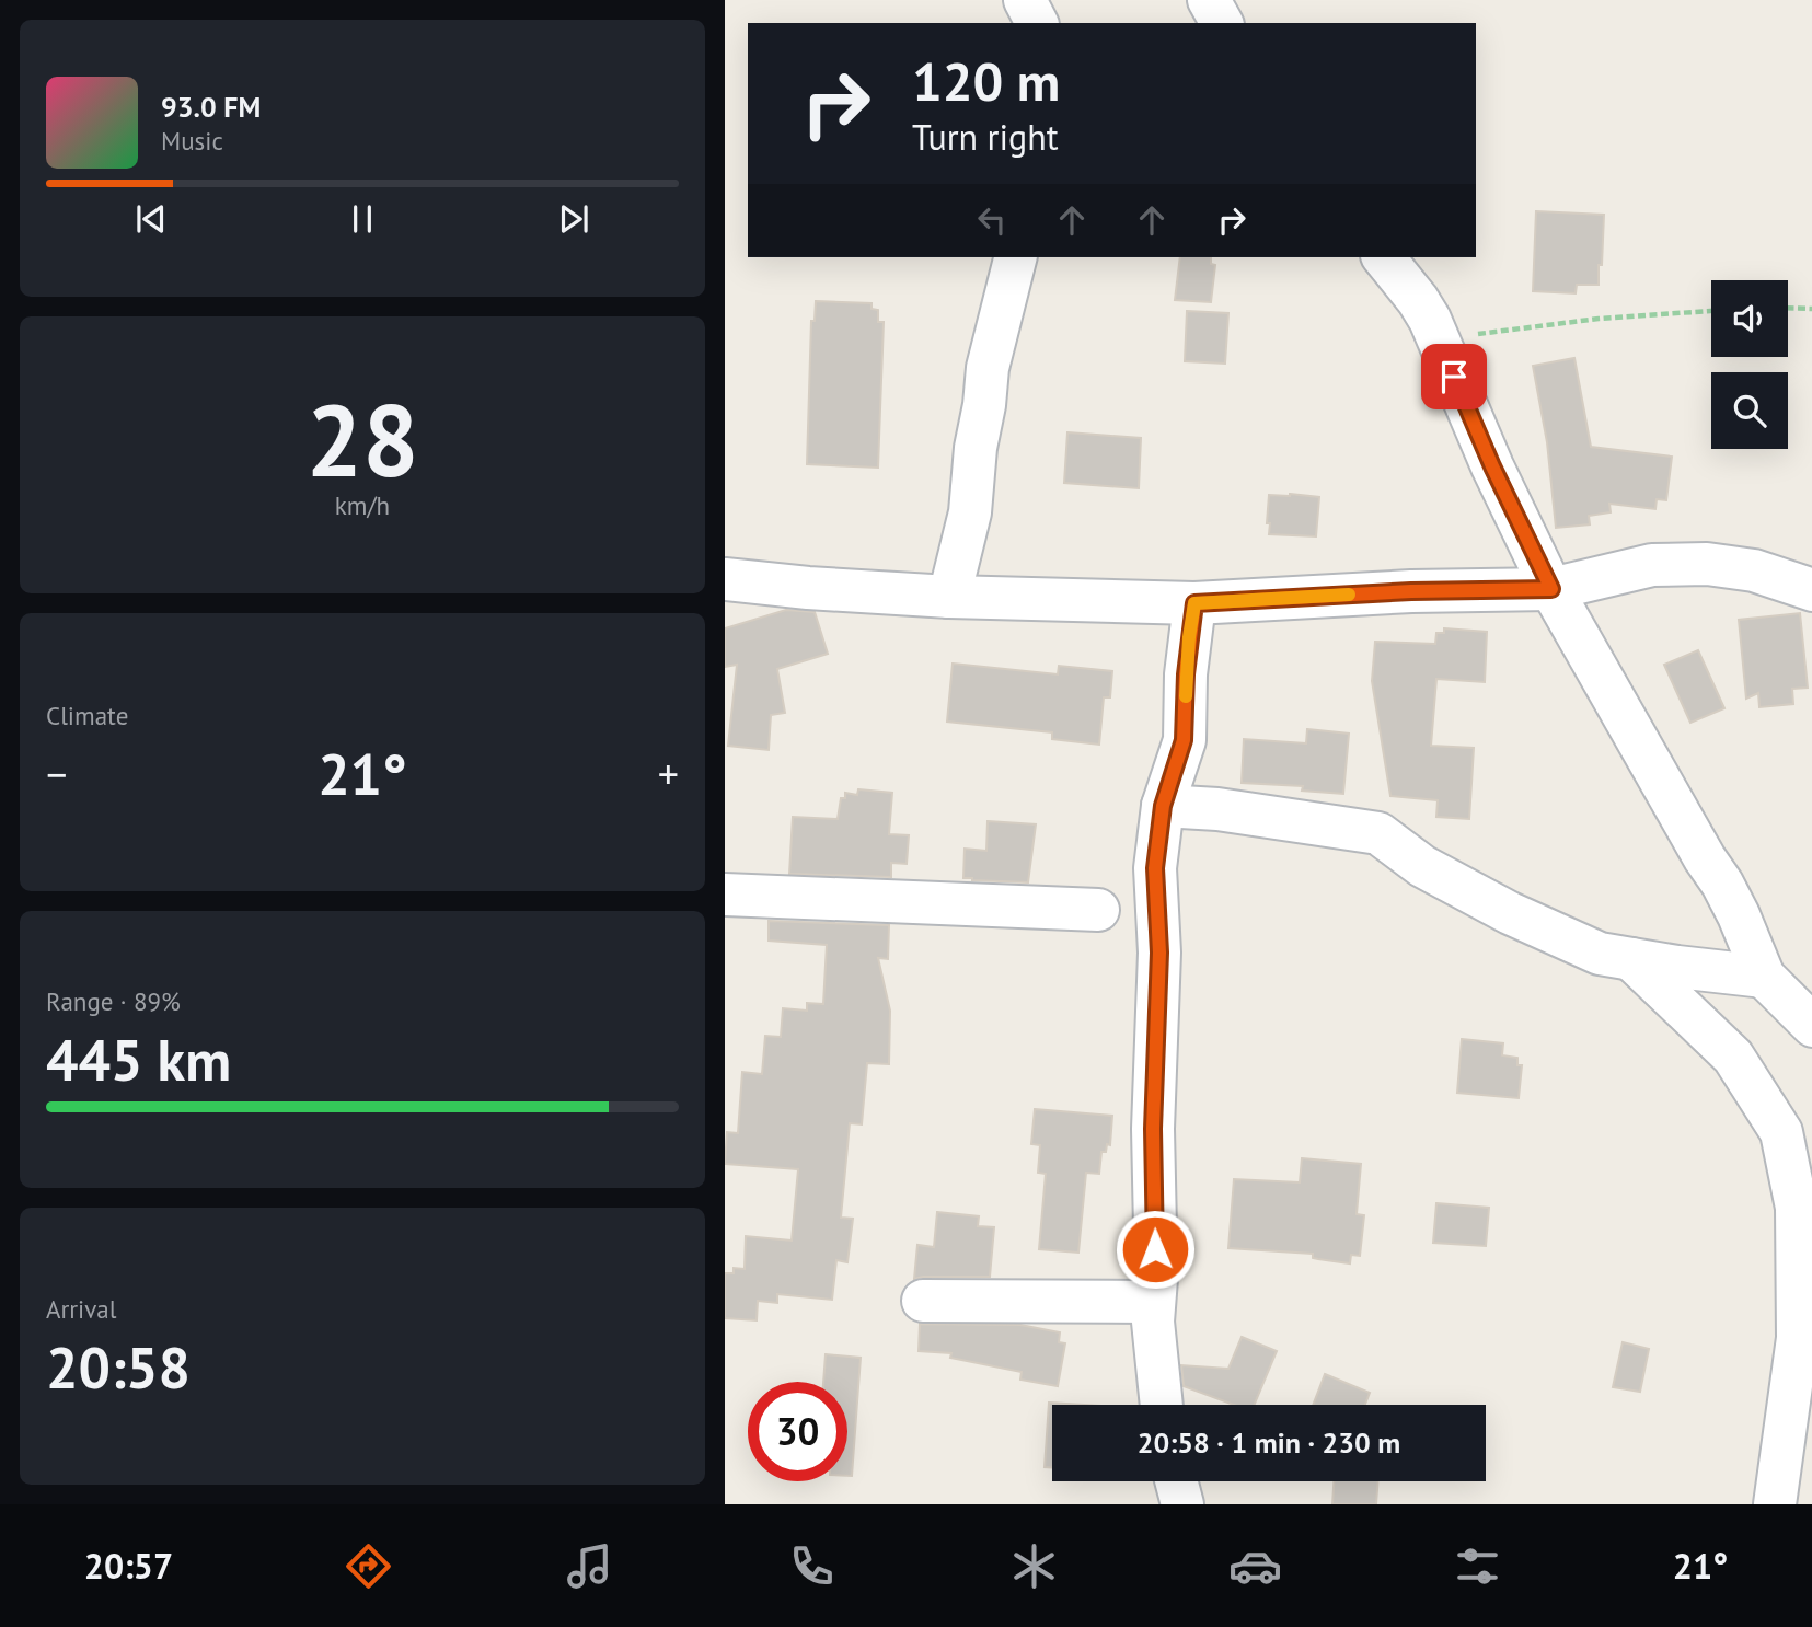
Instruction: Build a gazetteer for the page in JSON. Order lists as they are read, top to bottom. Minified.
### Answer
{"page":{"turn":["120 m","Turn right"],"song":["93.0 FM","Music"],"tile":[["28","km/h"],"Climate",["Range · 89%","445 km"],["Arrival","20:58"]],"heat":["−","21°","+"],"limit":"30","trip":"20:58 · 1 min · 230 m","tabs":["20:57","21°"]}}
